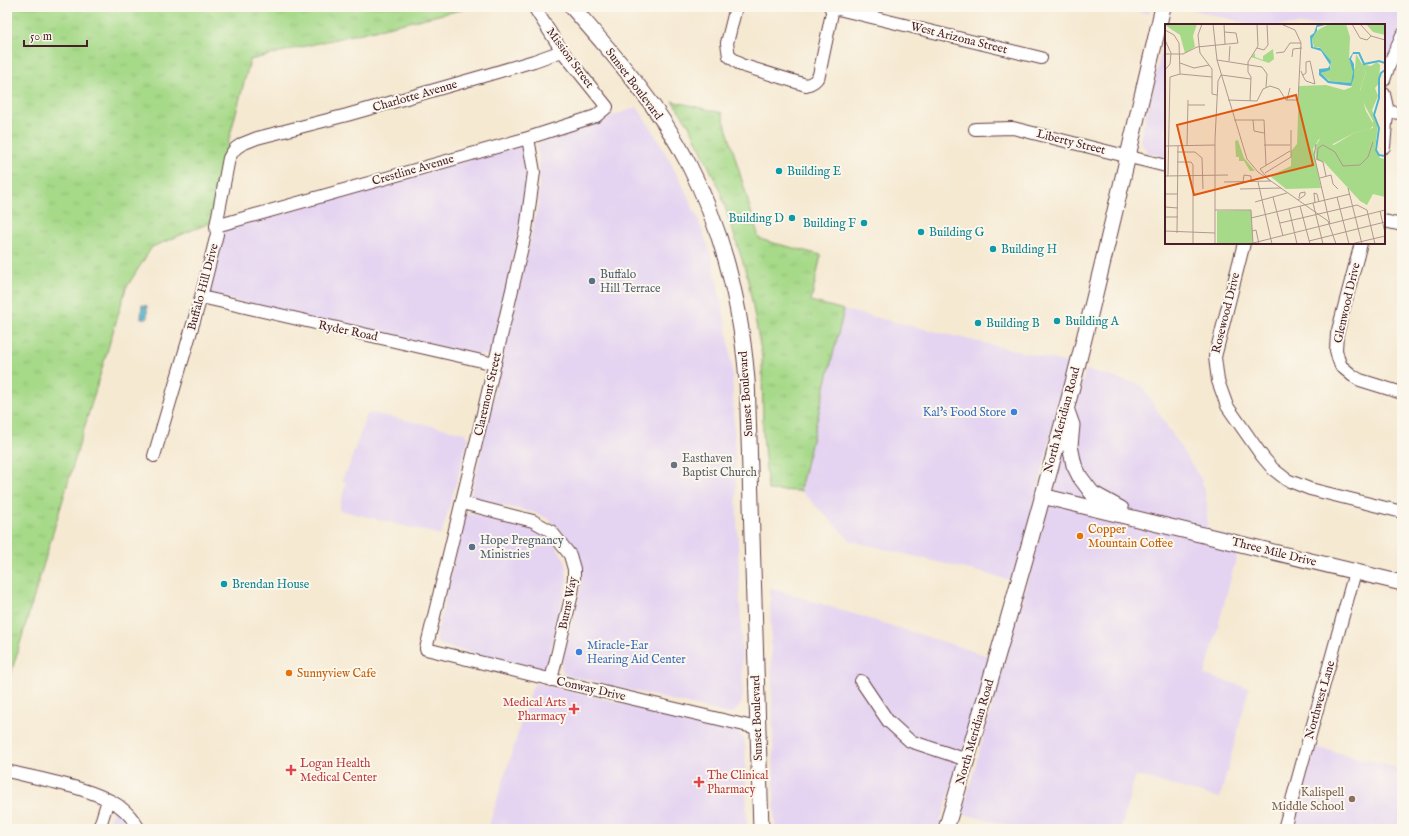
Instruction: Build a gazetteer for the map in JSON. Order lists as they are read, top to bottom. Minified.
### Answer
{"streets":{"main road":["Sunset Boulevard","North Meridian Road","Three Mile Drive"],"street":["West Arizona Street","Mission Street","Charlotte Avenue","Liberty Street","Crestline Avenue","Buffalo Hill Drive","Glenwood Drive","Rosewood Drive","Ryder Road","Claremont Street","Burns Way","Conway Drive","Northwest Lane"]},"crossings":[["Mission Street","Charlotte Avenue"],["Mission Street","Crestline Avenue"],["Sunset Boulevard","Conway Drive"],["Charlotte Avenue","Buffalo Hill Drive"],["Liberty Street","North Meridian Road"],["Crestline Avenue","Buffalo Hill Drive"],["Crestline Avenue","Claremont Street"],["Buffalo Hill Drive","Ryder Road"],["Ryder Road","Claremont Street"],["Claremont Street","Burns Way"],["Claremont Street","Conway Drive"],["North Meridian Road","Three Mile Drive"],["Three Mile Drive","Northwest Lane"],["Burns Way","Conway Drive"]],"places":{"other":["Building E","Building D","Building F","Building G","Building H","Buffalo Hill Terrace","Building A","Building B","Kal's Food Store","Easthaven Baptist Church","Copper Mountain Coffee","Hope Pregnancy Ministries","Brendan House","Miracle-Ear Hearing Aid Center","Sunnyview Cafe","Kalispell Middle School"],"health":["Medical Arts Pharmacy","Logan Health Medical Center","The Clinical Pharmacy"]},"scale_bar":"50 m"}
